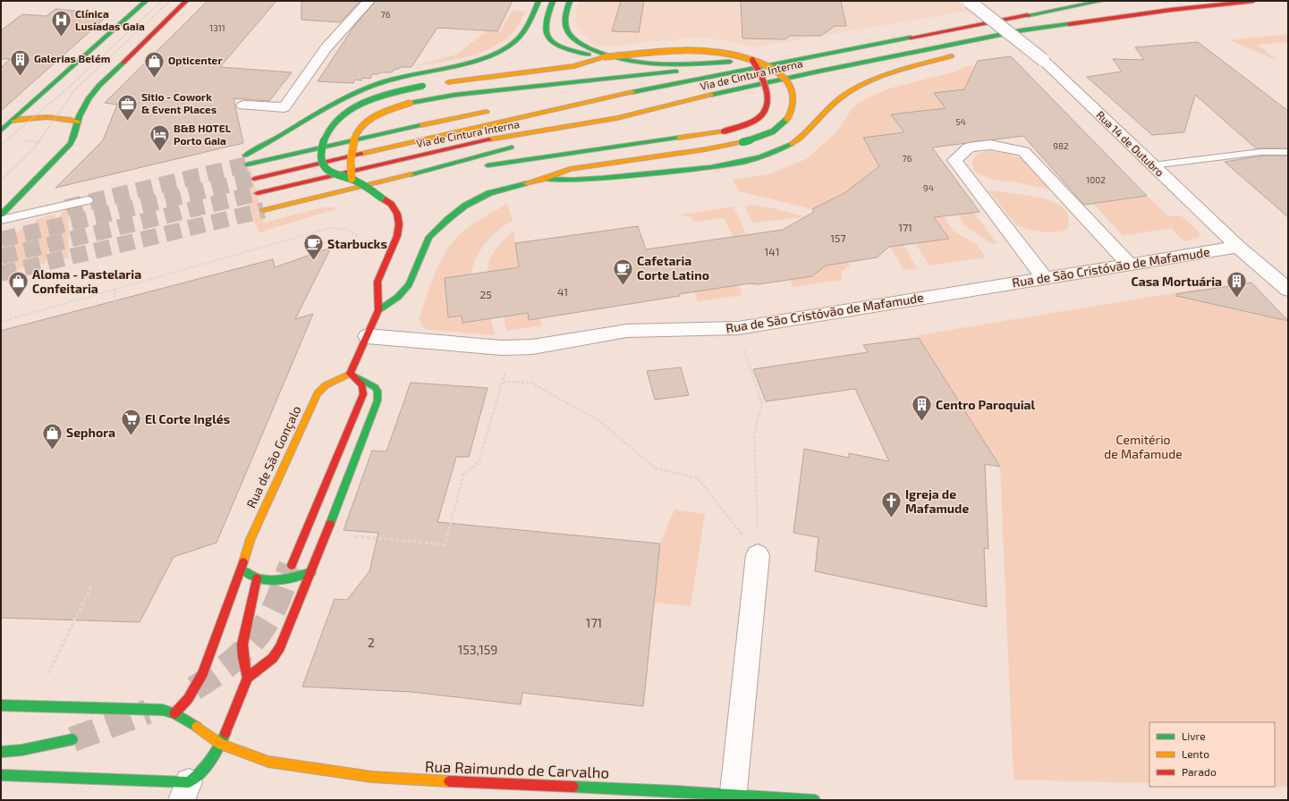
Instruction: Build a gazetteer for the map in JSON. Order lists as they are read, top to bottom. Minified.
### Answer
{"streets":{"main road":["Via de Cintura Interna","Rua de São Gonçalo","Rua Raimundo de Carvalho"],"street":["Rua 14 de Outubro","Rua de São Cristóvão de Mafamude"]},"crossings":[["Rua 14 de Outubro","Rua de São Cristóvão de Mafamude"],["Rua de São Gonçalo","Rua Raimundo de Carvalho"]],"parks":["Cemitério de Mafamude"],"places":{"hospital":["Clínica Lusíadas Gaia"],"building":["Galerias Belém","Casa Mortuária","Centro Paroquial"],"shop":["Opticenter","Aloma - Pastelaria Confeitaria","Sephora"],"office":["Sitio - Cowork & Event Places"],"hotel":["B&B HOTEL Porto Gaia"],"cafe":["Starbucks","Cafetaria Corte Latino"],"supermarket":["El Corte Inglés"],"church":["Igreja de Mafamude"]},"house_numbers":["76","1311","54","982","76","1002","94","171","157","141","41","25","171","2","153,159"],"legend":["Livre","Lento","Parado"]}
